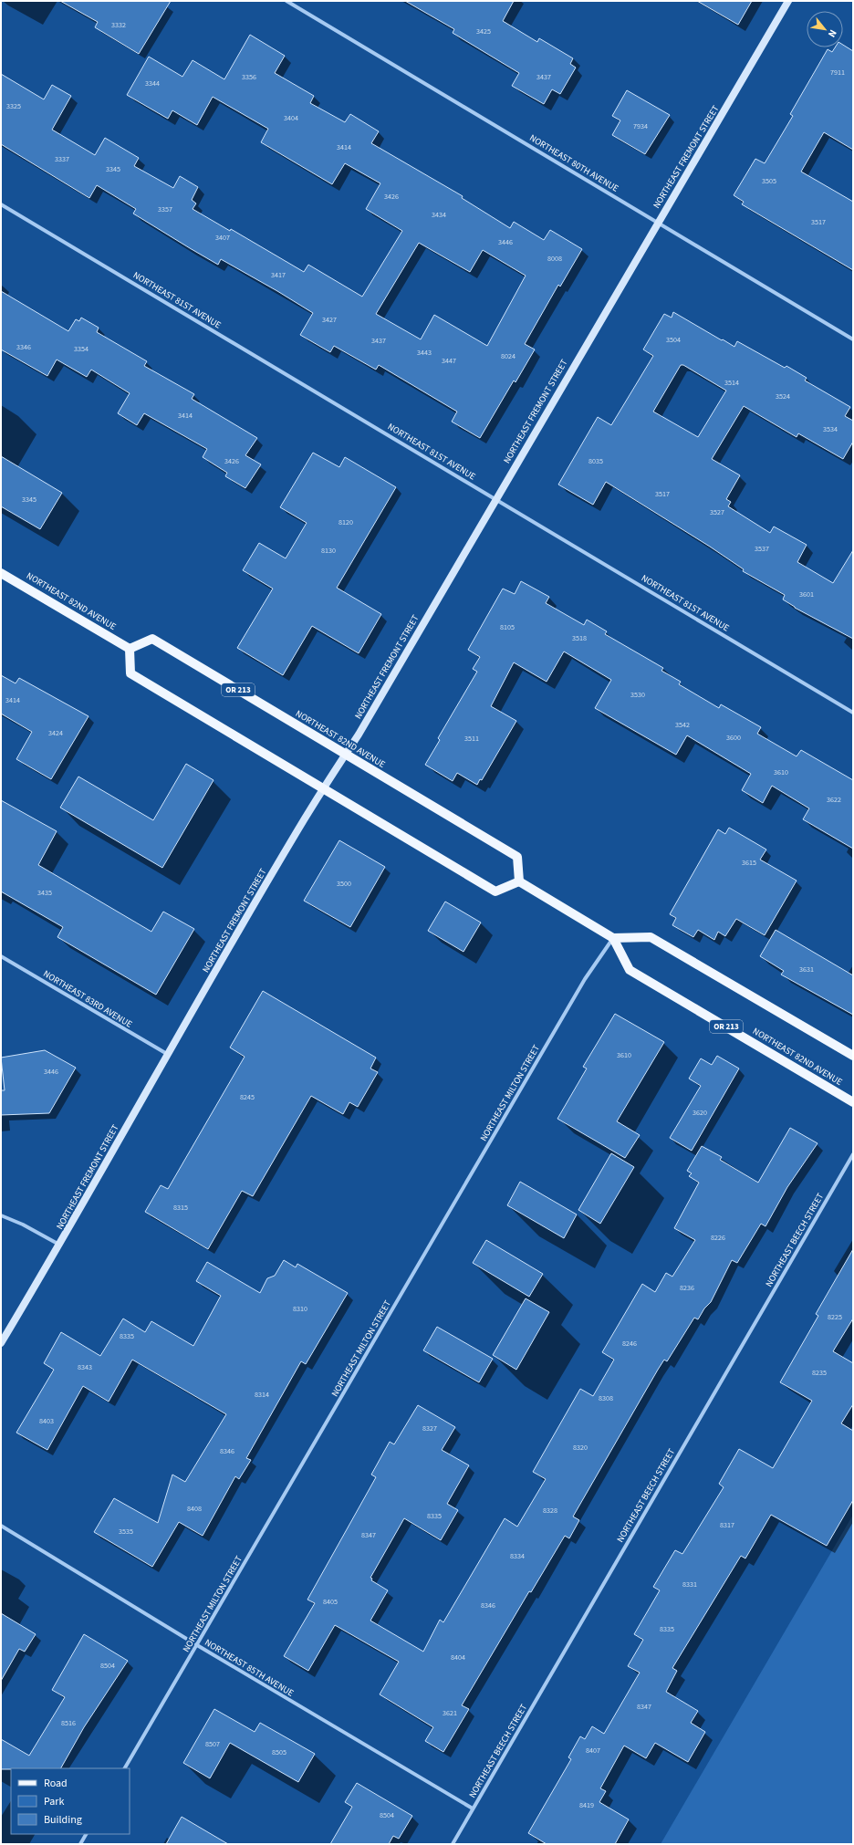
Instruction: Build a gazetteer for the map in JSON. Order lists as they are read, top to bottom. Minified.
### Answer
{"streets":{"main road":["NORTHEAST 82ND AVENUE","OR 213"],"street":["NORTHEAST FREMONT STREET","NORTHEAST 80TH AVENUE","NORTHEAST 81ST AVENUE","NORTHEAST 83RD AVENUE","NORTHEAST MILTON STREET","NORTHEAST BEECH STREET","NORTHEAST 85TH AVENUE"]},"crossings":[["NORTHEAST FREMONT STREET","NORTHEAST 80TH AVENUE"],["NORTHEAST FREMONT STREET","NORTHEAST 81ST AVENUE"],["NORTHEAST FREMONT STREET","NORTHEAST 82ND AVENUE"],["NORTHEAST FREMONT STREET","NORTHEAST 83RD AVENUE"],["NORTHEAST 82ND AVENUE","NORTHEAST MILTON STREET"],["NORTHEAST MILTON STREET","NORTHEAST 85TH AVENUE"],["NORTHEAST BEECH STREET","NORTHEAST 85TH AVENUE"]],"house_numbers":["3332","3425","7911","3356","3437","3344","3325","3404","7934","3414","3337","3345","3505","3426","3357","3434","3517","3407","3446","8008","3417","3427","3504","3437","3346","3354","3443","8024","3447","3514","3524","3414","3534","3426","8035","3517","3345","3527","8120","3537","8130","3601","8105","3518","3530","3414","3542","3424","3600","3511","3610","3622","3615","3500","3435","3631","3610","3446","8245","3620","8315","8226","8236","8310","8225","8335","8246","8343","8235","8314","8308","8403","8327","8320","8346","8408","8328","8335","8317","3535","8347","8334","8331","8405","8346","8335","8404","8504","8347","3621","8516","8507","8407","8505","8419","8504"],"legend":["Road","Park","Building"],"north":"bottom right"}
